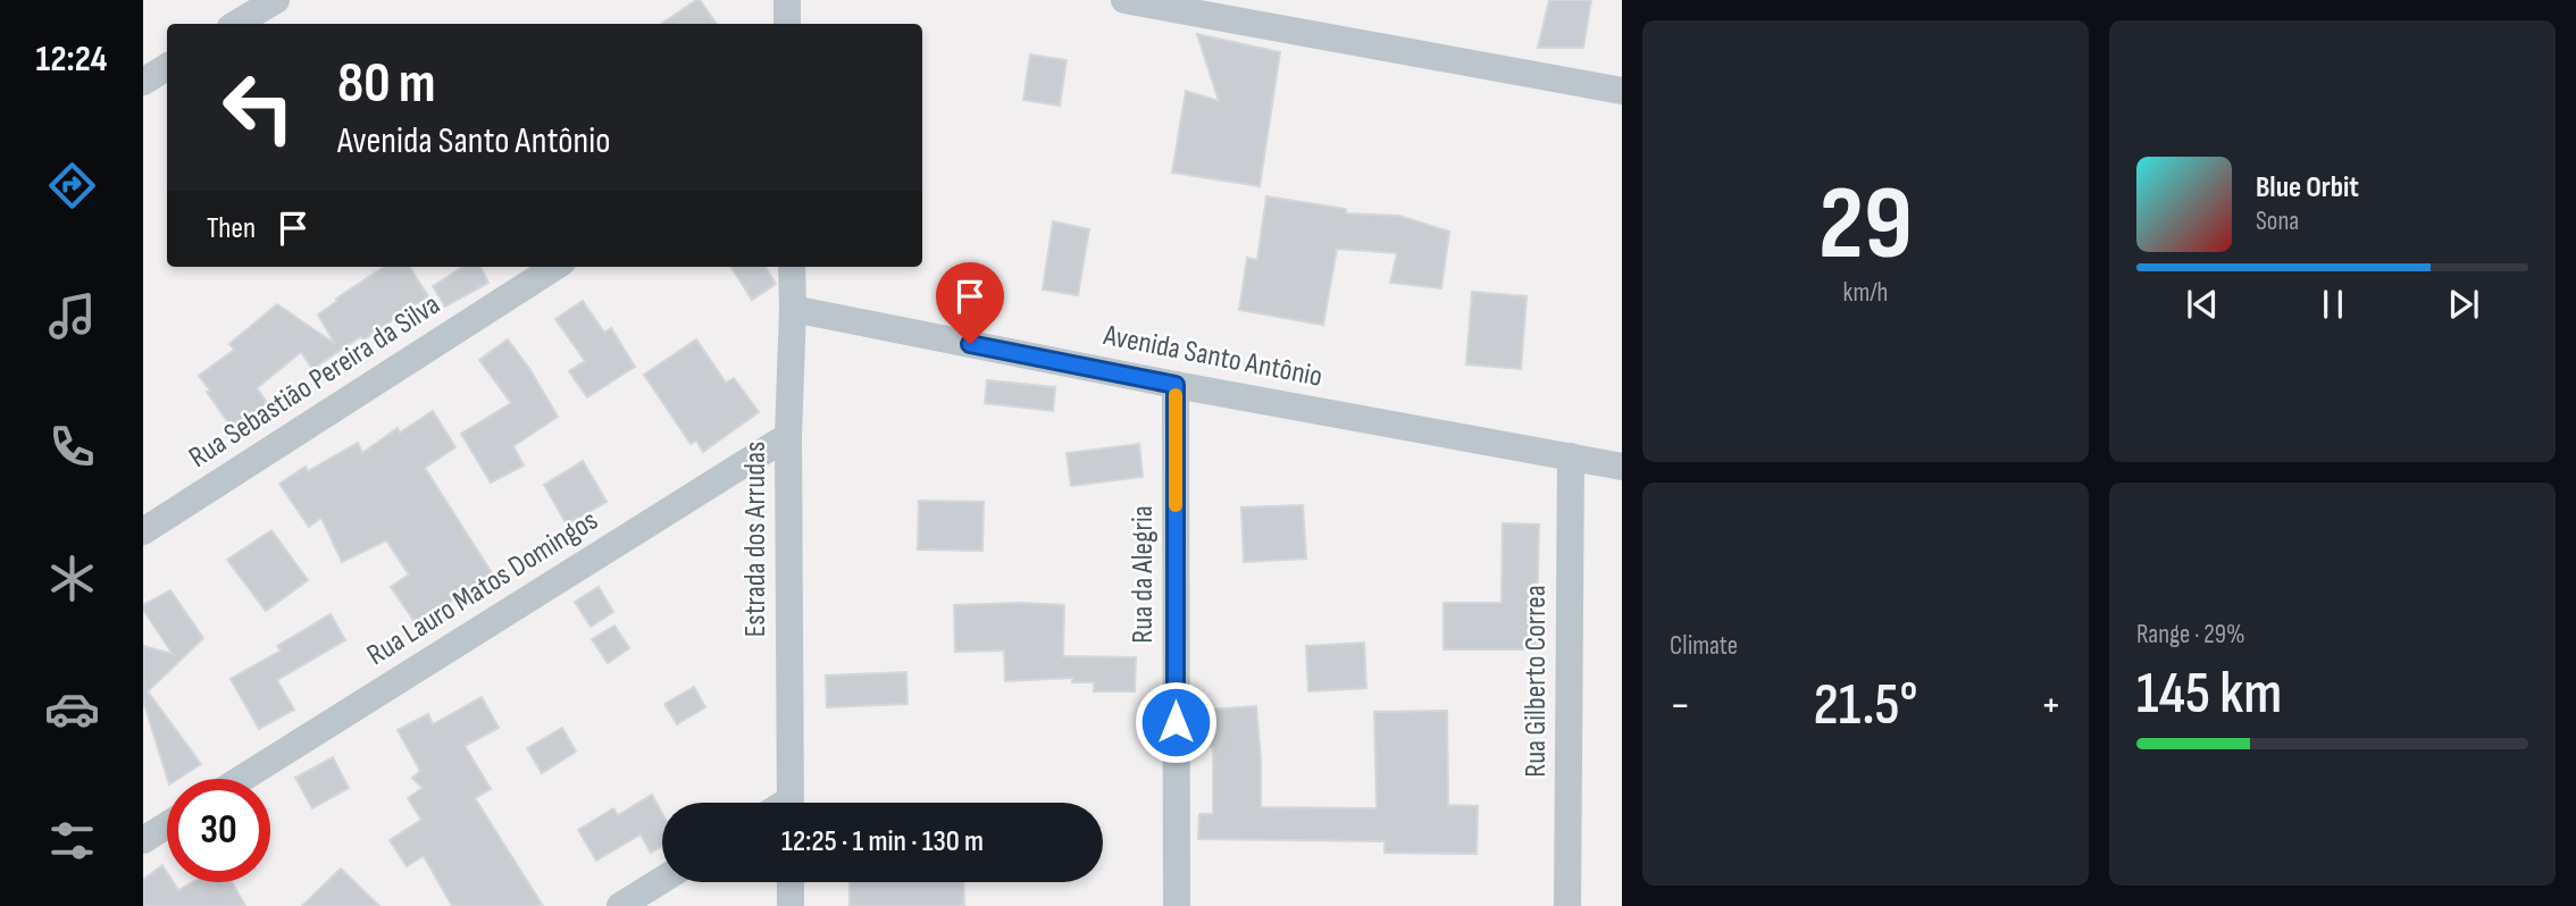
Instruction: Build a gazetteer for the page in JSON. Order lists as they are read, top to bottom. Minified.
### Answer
{"streets":{"street":["Avenida Santo Antônio","Rua Sebastião Pereira da Silva","Estrada dos Arrudas","Rua da Alegria","Rua Lauro Matos Domingos","Rua Gilberto Correa"]},"crossings":[["Avenida Santo Antônio","Estrada dos Arrudas"],["Avenida Santo Antônio","Rua da Alegria"],["Avenida Santo Antônio","Rua Gilberto Correa"],["Estrada dos Arrudas","Rua Lauro Matos Domingos"]],"page":{"tabs":"12:24","tile":[["29","km/h"],"Climate",["Range · 29%","145 km"]],"turn":["80 m","Avenida Santo Antônio"],"song":["Blue Orbit","Sona"],"then":"Then","heat":["−","21.5°","+"],"limit":"30","trip":"12:25 · 1 min · 130 m"}}
